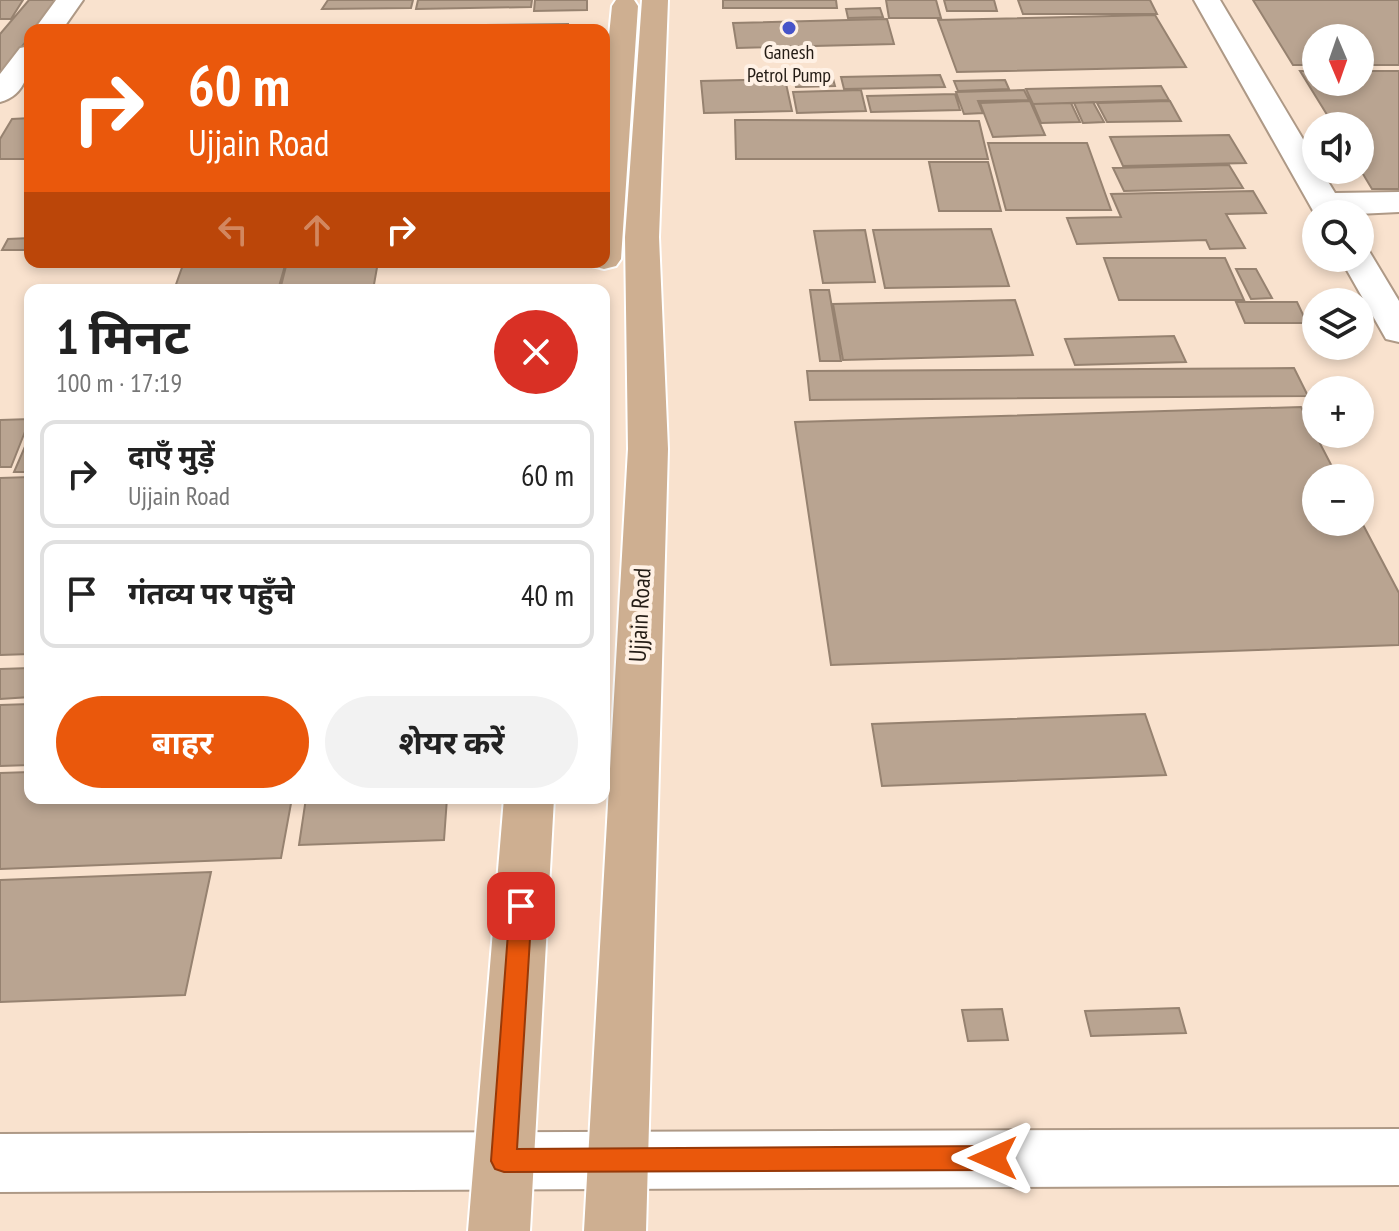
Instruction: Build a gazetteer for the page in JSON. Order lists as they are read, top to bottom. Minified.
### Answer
{"streets":{"main road":["Ujjain Road"]},"places":["Ganesh Petrol Pump"],"north":"bottom","page":{"map_buttons":["+","−"],"turn":["60 m","Ujjain Road"],"heading":["1 मिनट","100 m · 17:19"],"list":[{"name":"दाएँ मुड़ें","note":"Ujjain Road","value":"60 m"},{"name":"गंतव्य पर पहुँचे","value":"40 m"}],"buttons":["बाहर","शेयर करें"]}}
